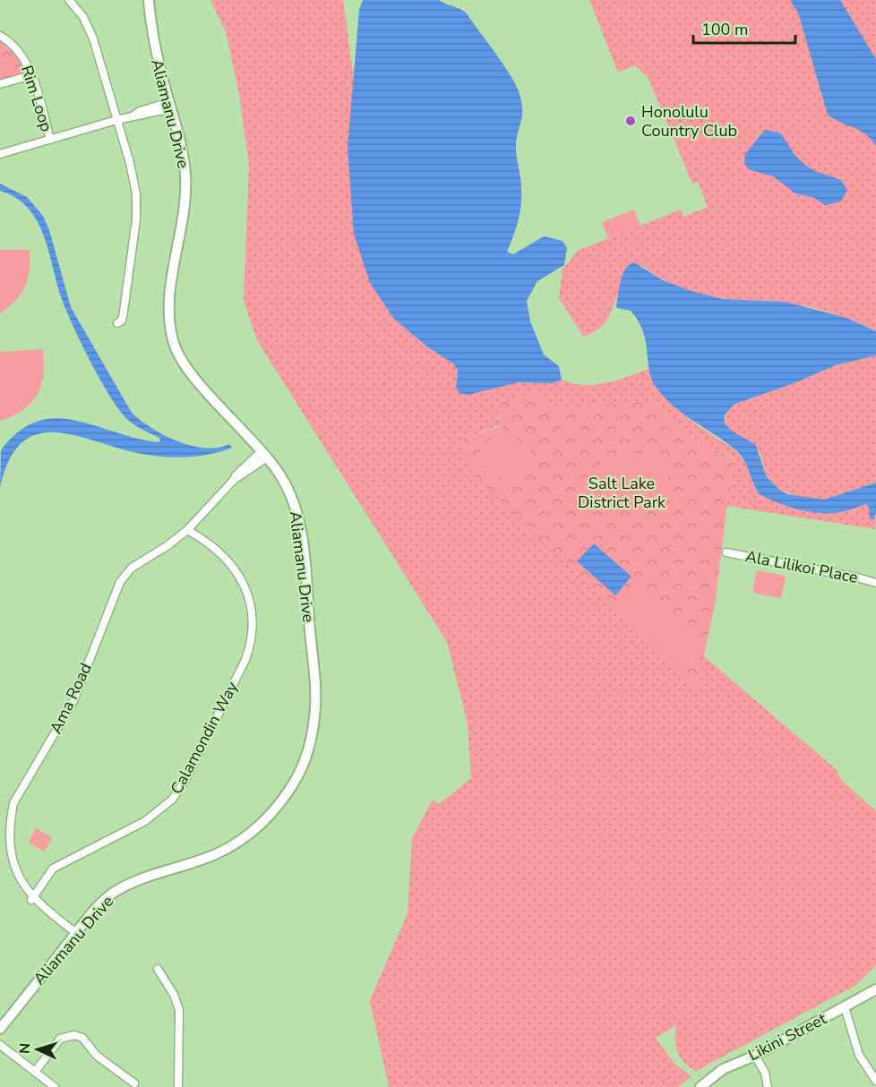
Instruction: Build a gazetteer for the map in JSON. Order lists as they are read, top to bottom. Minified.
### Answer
{"streets":{"street":["Rim Loop","Aliamanu Drive","Ala Lilikoi Place","Ama Road","Calamondin Way","Likini Street"]},"crossings":[["Aliamanu Drive","Ama Road"],["Ama Road","Calamondin Way"]],"parks":["Salt Lake District Park"],"places":["Honolulu Country Club"],"scale_bar":"100 m","north":"left"}
